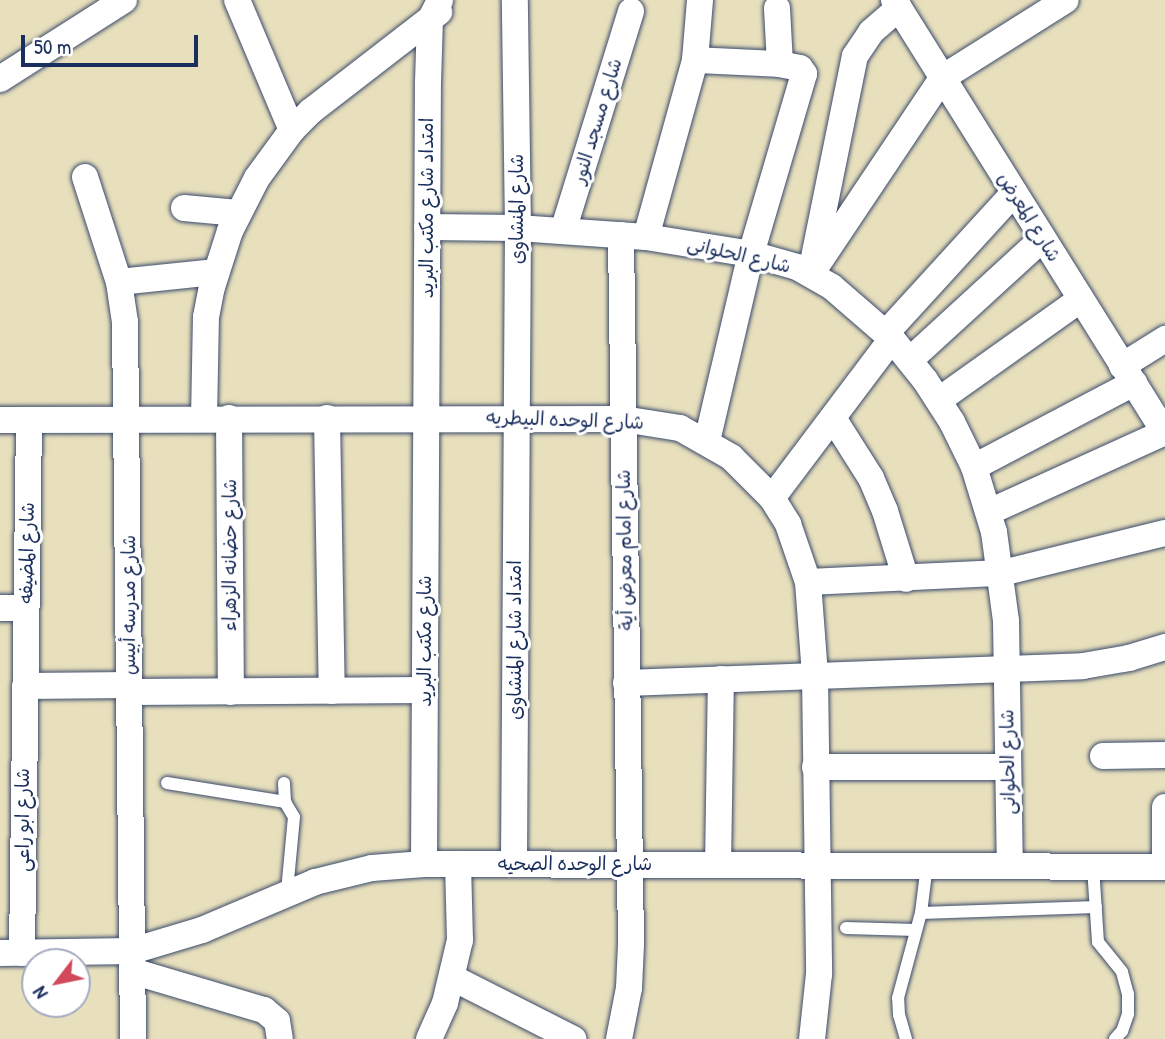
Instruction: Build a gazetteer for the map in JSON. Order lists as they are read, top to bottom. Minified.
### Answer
{"streets":{"street":["شارع مسجد النور","امتداد شارع مكتب البريد","شارع المنشاوى","شارع المعرض","شارع الحلوانى","شارع الوحده البيطريه","شارع امام معرض أية","شارع المضيفه","شارع حضانه الزهراء","شارع مدرسه أبيس","امتداد شارع المنشاوى","شارع مكتب البريد","شارع ابو راعى","شارع الوحده الصحيه"]},"crossings":[["شارع مسجد النور","شارع الحلوانى"],["امتداد شارع مكتب البريد","شارع الحلوانى"],["امتداد شارع مكتب البريد","شارع الوحده البيطريه"],["امتداد شارع مكتب البريد","شارع حضانه الزهراء"],["امتداد شارع مكتب البريد","شارع مكتب البريد"],["شارع المنشاوى","شارع الحلوانى"],["شارع المنشاوى","شارع الوحده البيطريه"],["شارع المنشاوى","امتداد شارع المنشاوى"],["شارع الحلوانى","شارع امام معرض أية"],["شارع الحلوانى","شارع الوحده الصحيه"],["شارع الوحده البيطريه","شارع امام معرض أية"],["شارع الوحده البيطريه","شارع المضيفه"],["شارع الوحده البيطريه","شارع حضانه الزهراء"],["شارع الوحده البيطريه","شارع مدرسه أبيس"],["شارع الوحده البيطريه","امتداد شارع المنشاوى"],["شارع الوحده البيطريه","شارع مكتب البريد"],["شارع الوحده البيطريه","شارع الوحده الصحيه"],["شارع امام معرض أية","شارع الوحده الصحيه"],["شارع المضيفه","شارع ابو راعى"],["شارع مدرسه أبيس","شارع الوحده الصحيه"],["امتداد شارع المنشاوى","شارع الوحده الصحيه"],["شارع مكتب البريد","شارع الوحده الصحيه"],["شارع ابو راعى","شارع الوحده الصحيه"]],"scale_bar":"50 m","north":"bottom left"}
